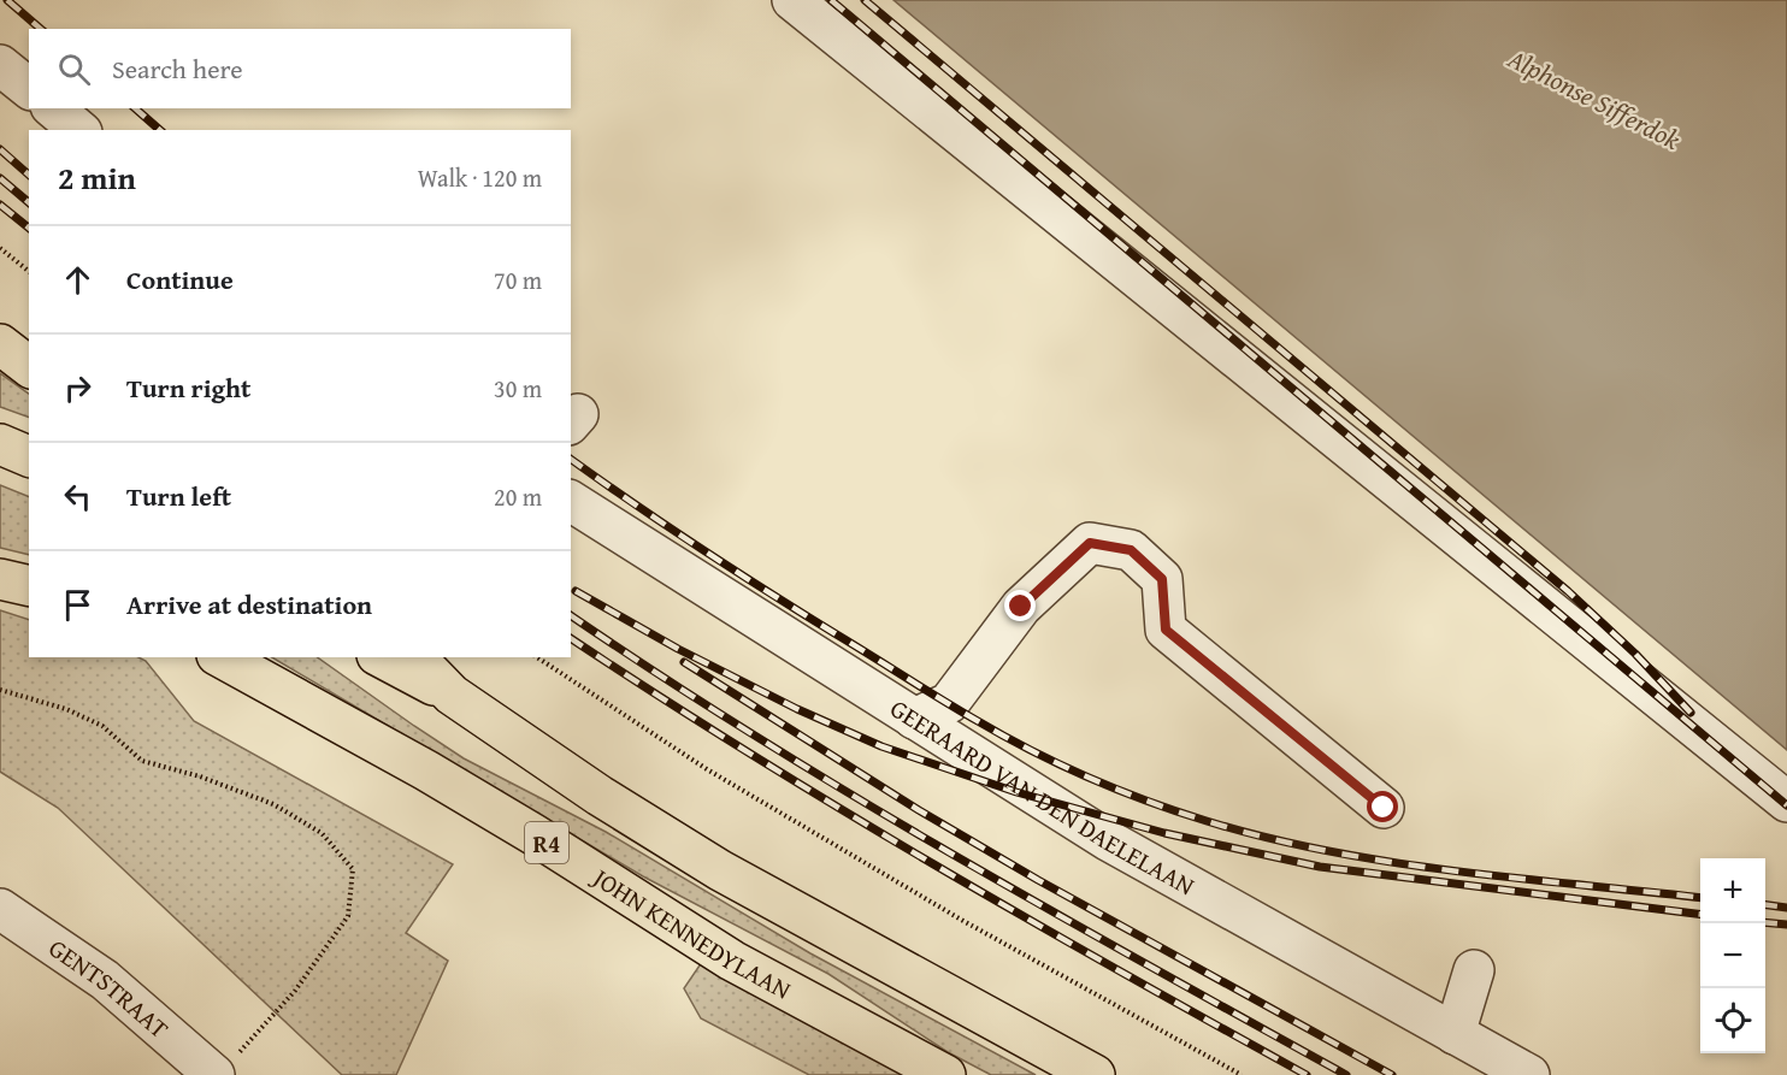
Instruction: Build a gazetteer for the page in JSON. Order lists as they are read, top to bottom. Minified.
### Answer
{"streets":{"highway":["R4","JOHN KENNEDYLAAN"],"street":["GEERAARD VAN DEN DAELELAAN","GENTSTRAAT"]},"water":["Alphonse Sifferdok"],"page":{"search":"Search here","heading":["2 min","Walk · 120 m"],"list":[["Continue","70 m"],["Turn right","30 m"],["Turn left","20 m"],"Arrive at destination"],"map_buttons":["+","−"]}}
